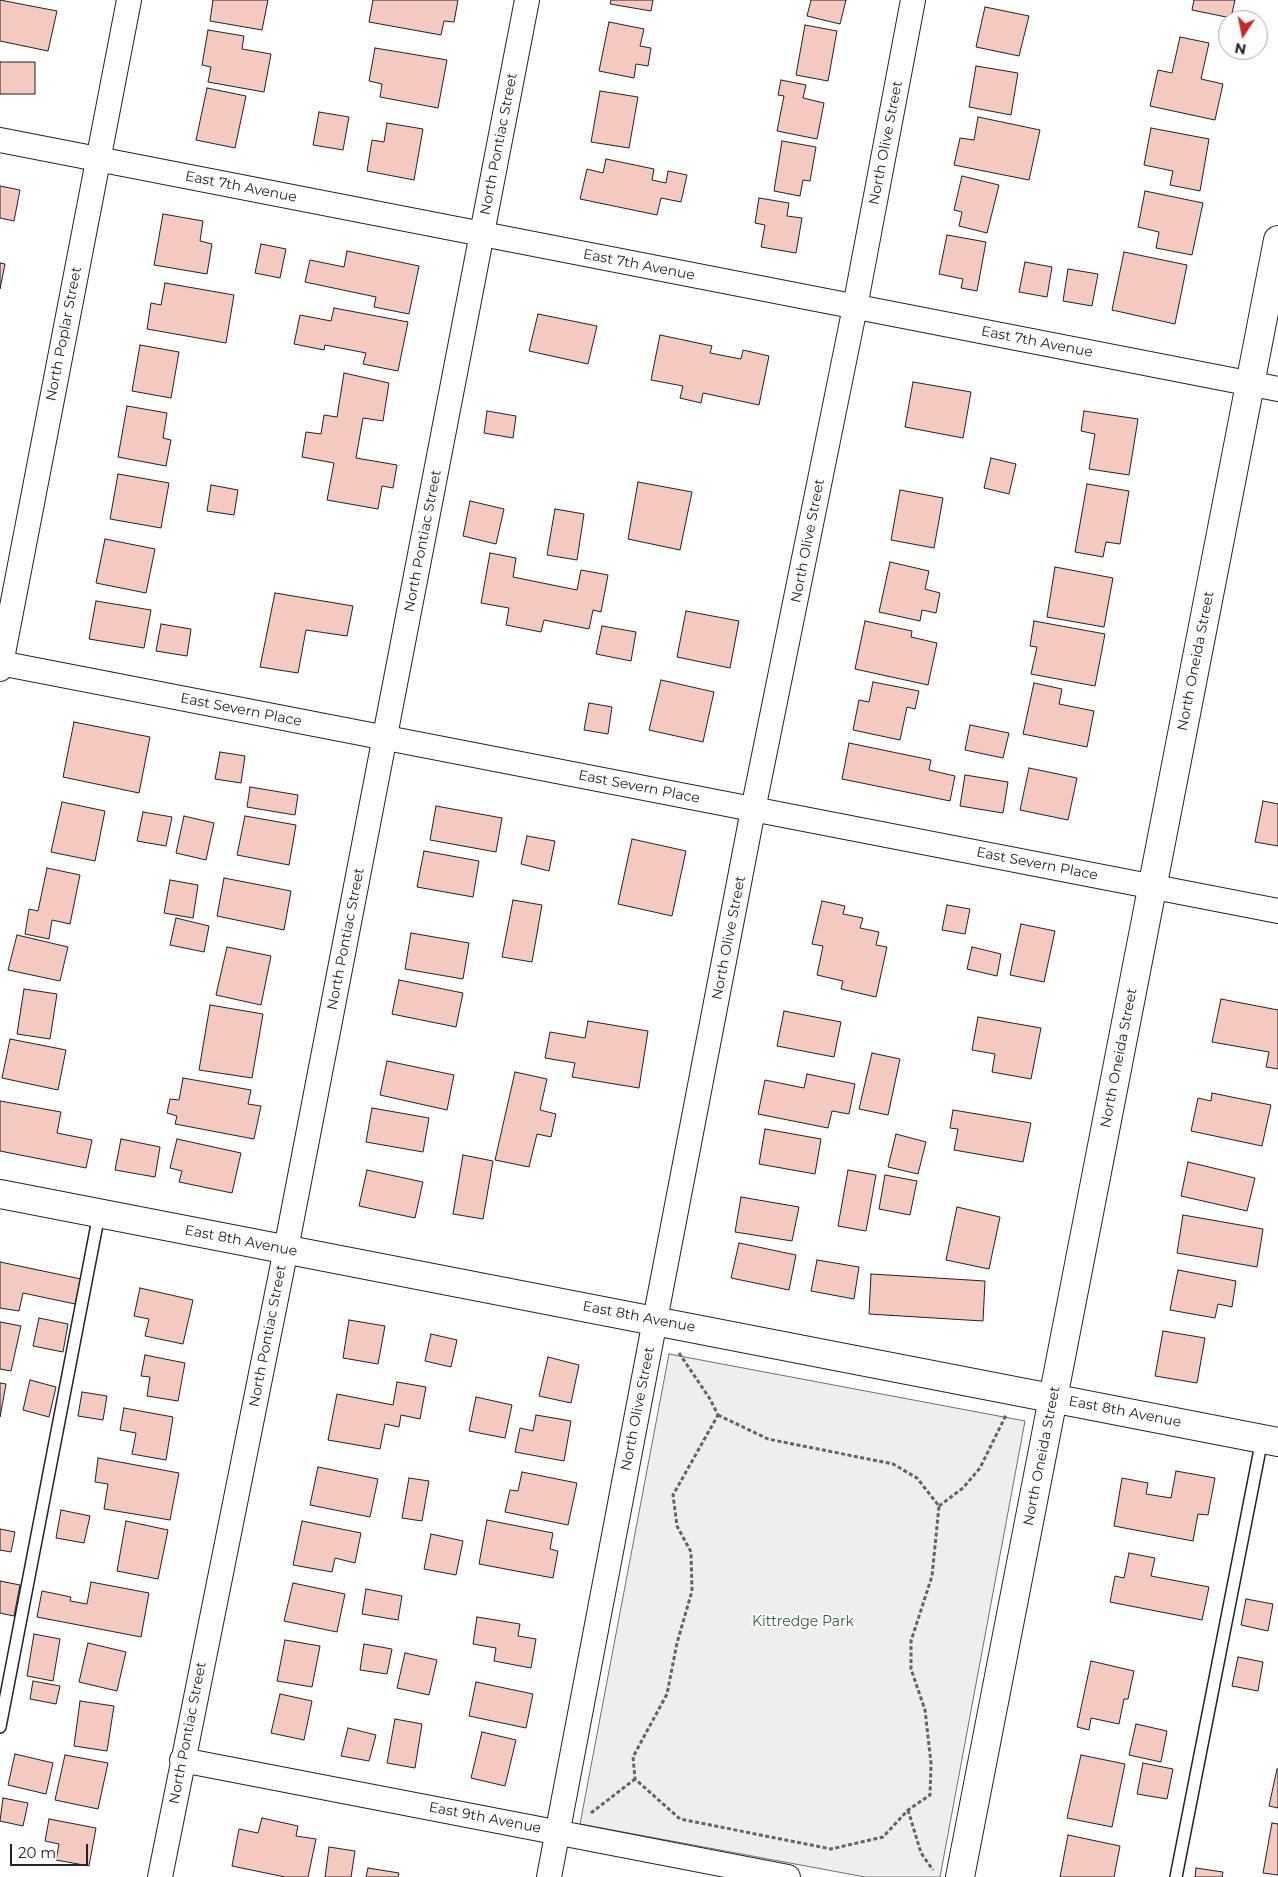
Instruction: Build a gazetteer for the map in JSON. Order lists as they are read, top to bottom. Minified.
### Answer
{"streets":{"street":["North Olive Street","North Pontiac Street","East 7th Avenue","North Poplar Street","North Oneida Street","East Severn Place","East 8th Avenue","East 9th Avenue"]},"crossings":[["North Olive Street","East 7th Avenue"],["North Olive Street","East Severn Place"],["North Olive Street","East 8th Avenue"],["North Olive Street","East 9th Avenue"],["North Pontiac Street","East 7th Avenue"],["North Pontiac Street","East Severn Place"],["North Pontiac Street","East 8th Avenue"],["North Pontiac Street","East 9th Avenue"],["East 7th Avenue","North Poplar Street"],["East 7th Avenue","North Oneida Street"],["North Poplar Street","East Severn Place"],["North Oneida Street","East Severn Place"],["North Oneida Street","East 8th Avenue"]],"parks":["Kittredge Park"],"scale_bar":"20 m","north":"bottom"}
